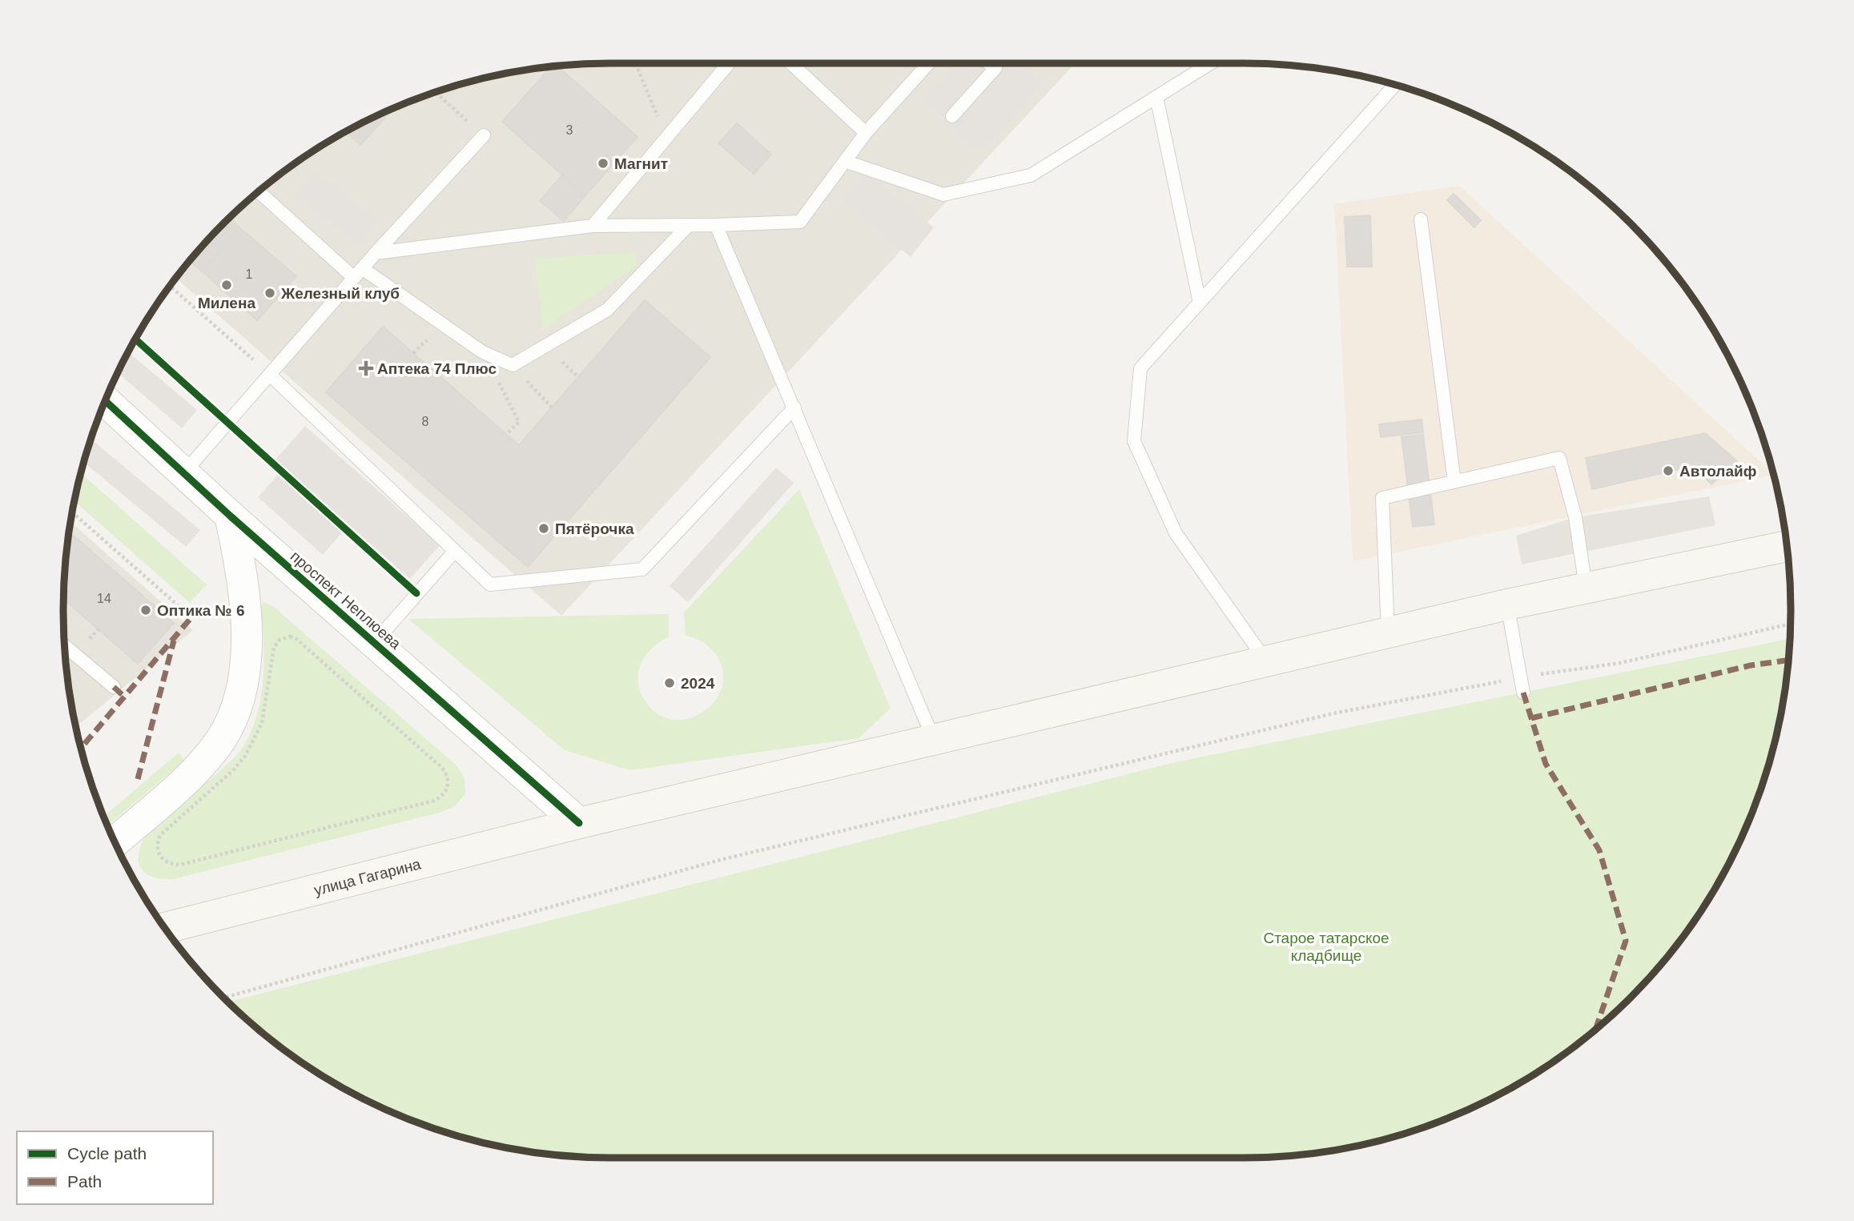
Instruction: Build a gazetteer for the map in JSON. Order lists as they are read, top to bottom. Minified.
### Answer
{"streets":{"main road":["улица Гагарина"],"street":["проспект Неплюева"]},"crossings":[["проспект Неплюева","улица Гагарина"]],"parks":["Старое татарское кладбище"],"places":{"other":["Магнит","Милена","Железный клуб","Автолайф","Пятёрочка","Оптика № 6","2024"],"health":["Аптека 74 Плюс"]},"house_numbers":["3","1","8","14"],"legend":["Cycle path","Path"]}
